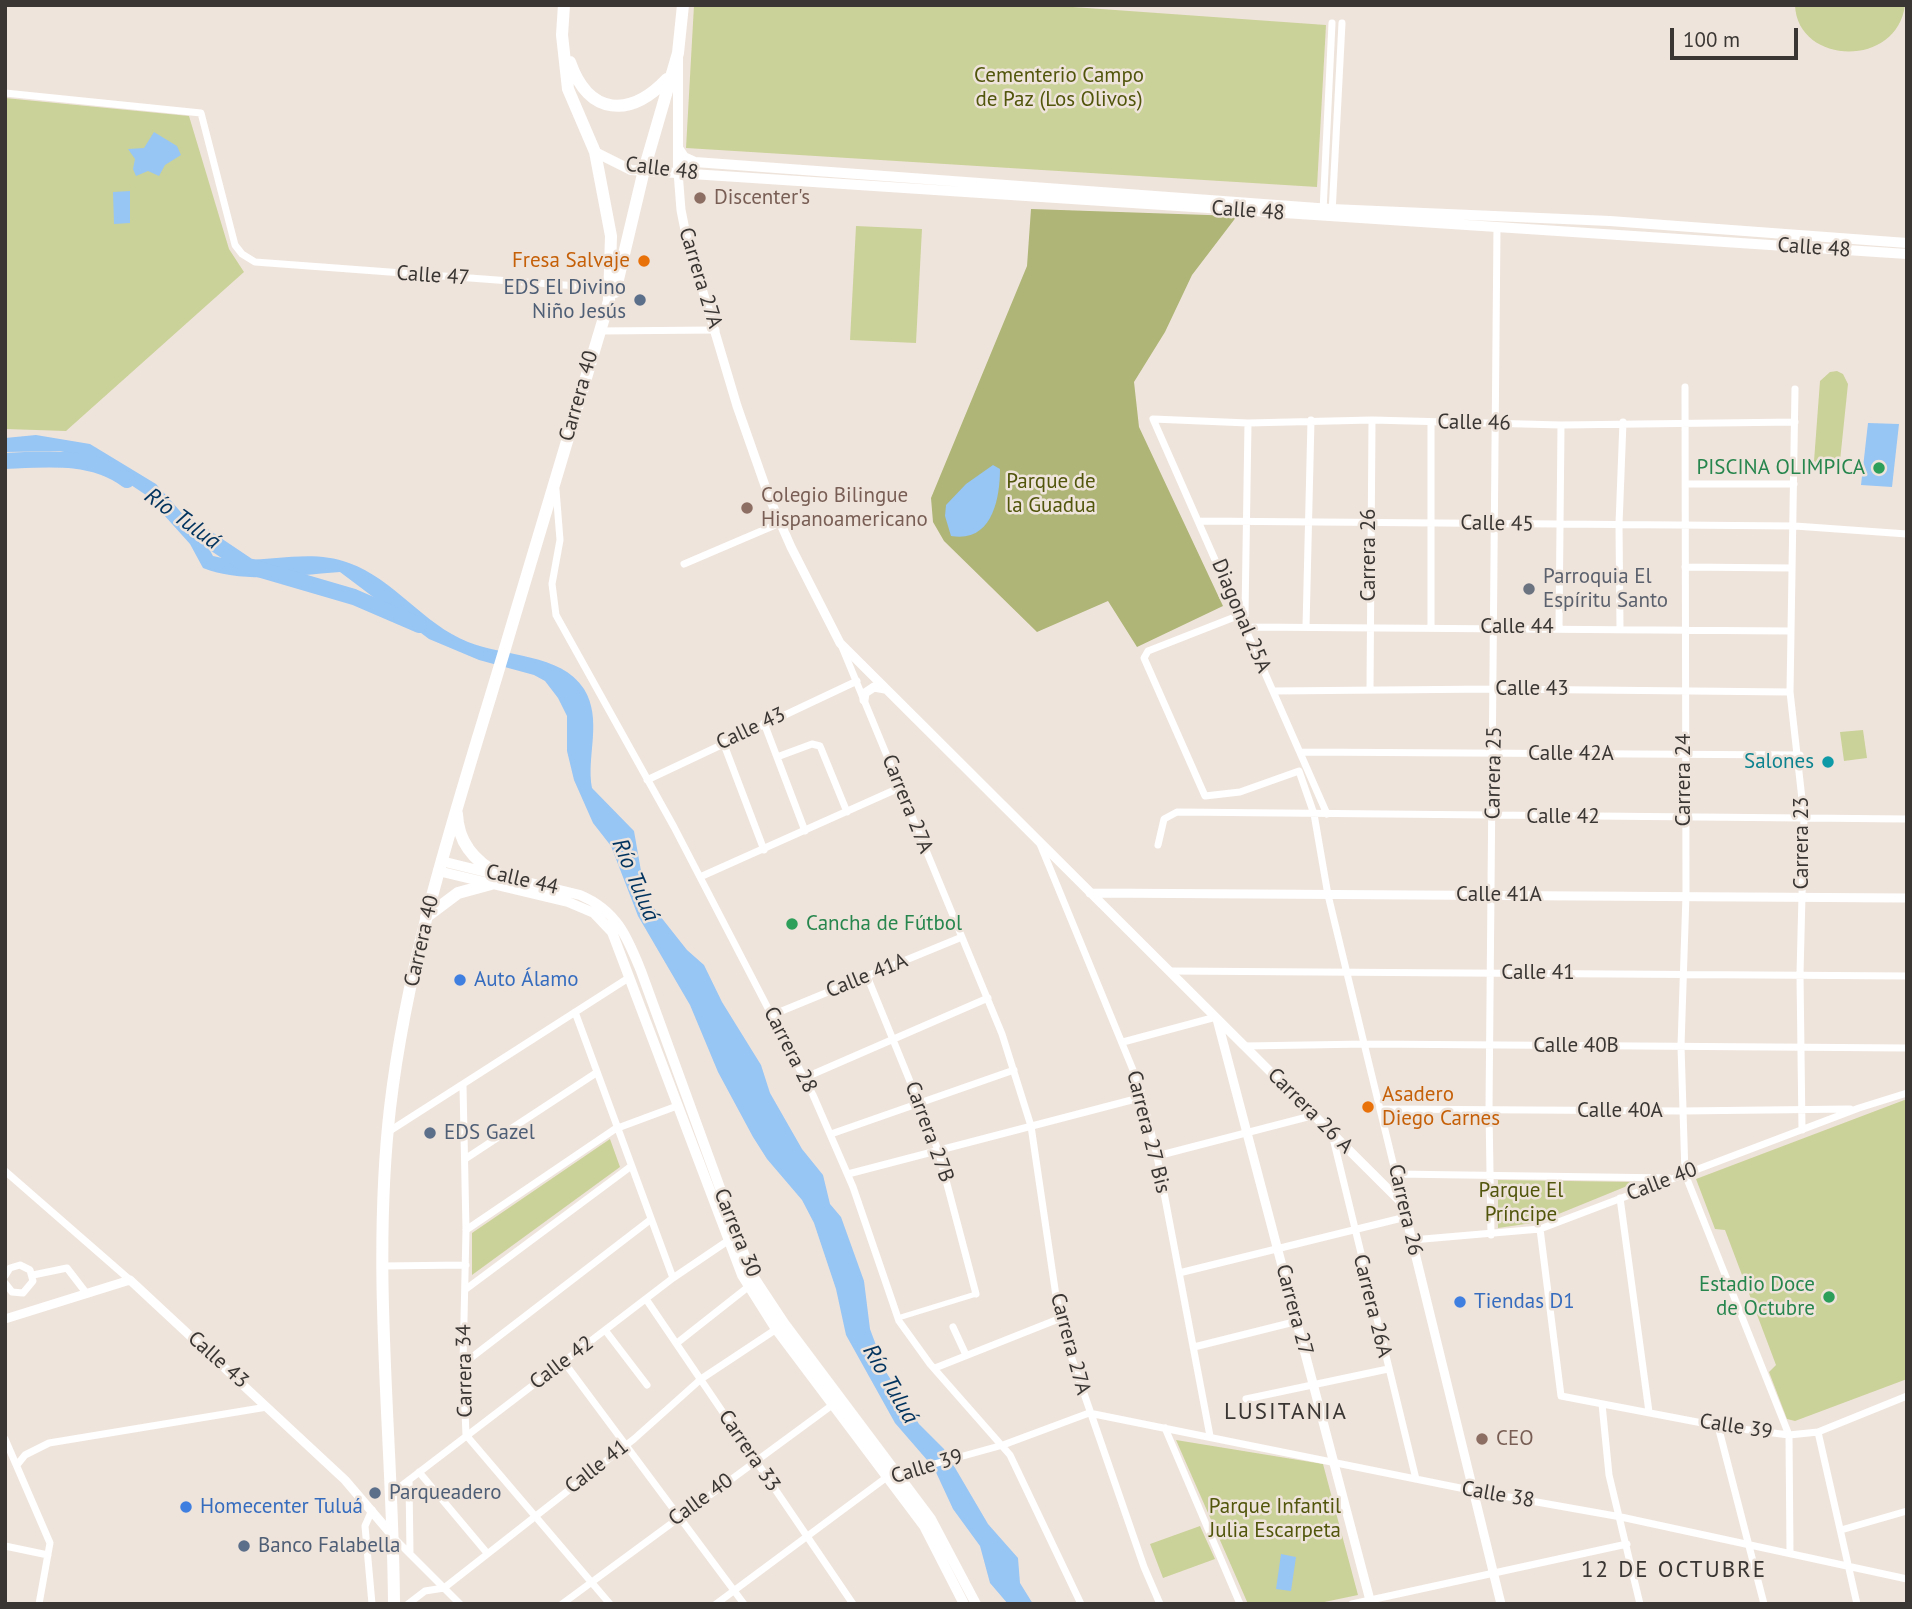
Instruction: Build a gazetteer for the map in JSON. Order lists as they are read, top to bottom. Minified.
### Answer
{"streets":{"main road":["Calle 48","Carrera 27A","Carrera 40","Calle 44","Carrera 30"],"street":["Calle 47","Calle 46","Calle 45","Carrera 26","Diagonal 25A","Calle 43","Calle 42A","Carrera 25","Carrera 24","Calle 42","Carrera 23","Calle 41A","Calle 41","Calle 40B","Carrera 28","Carrera 26 A","Calle 40A","Carrera 27B","Carrera 27 Bis","Calle 40","Carrera 26A","Carrera 27","Carrera 34","Calle 39","Carrera 33","Calle 38"]},"crossings":[["Calle 48","Carrera 27A"],["Calle 48","Carrera 40"],["Calle 48","Carrera 25"],["Calle 47","Carrera 40"],["Carrera 27A","Carrera 40"],["Carrera 27A","Calle 43"],["Carrera 27A","Calle 41A"],["Carrera 27A","Carrera 26 A"],["Carrera 27A","Calle 39"],["Carrera 27A","Calle 38"],["Carrera 40","Calle 44"],["Carrera 40","Calle 43"],["Carrera 40","Calle 42"],["Carrera 40","Carrera 28"],["Calle 46","Carrera 26"],["Calle 46","Diagonal 25A"],["Calle 46","Carrera 25"],["Calle 46","Carrera 24"],["Calle 46","Carrera 23"],["Calle 45","Carrera 26"],["Calle 45","Diagonal 25A"],["Calle 45","Carrera 25"],["Calle 45","Carrera 24"],["Calle 45","Carrera 23"],["Carrera 26","Diagonal 25A"],["Carrera 26","Calle 44"],["Carrera 26","Calle 43"],["Carrera 26","Calle 42"],["Carrera 26","Calle 41A"],["Carrera 26","Calle 41"],["Carrera 26","Calle 40B"],["Carrera 26","Carrera 26 A"],["Carrera 26","Calle 40A"],["Carrera 26","Calle 40"],["Carrera 26","Calle 38"],["Diagonal 25A","Calle 44"],["Diagonal 25A","Calle 43"],["Diagonal 25A","Calle 42A"],["Diagonal 25A","Calle 42"],["Calle 44","Carrera 25"],["Calle 44","Carrera 24"],["Calle 44","Carrera 23"],["Calle 44","Carrera 30"],["Calle 43","Carrera 25"],["Calle 43","Carrera 24"],["Calle 43","Carrera 23"],["Calle 43","Carrera 28"],["Calle 42A","Carrera 25"],["Calle 42A","Carrera 24"],["Calle 42A","Carrera 23"],["Carrera 25","Calle 42"],["Carrera 25","Calle 41A"],["Carrera 25","Calle 41"],["Carrera 25","Calle 40B"],["Carrera 25","Calle 40A"],["Carrera 25","Calle 40"],["Carrera 24","Calle 42"],["Carrera 24","Calle 41A"],["Carrera 24","Calle 41"],["Carrera 24","Calle 40B"],["Carrera 24","Calle 40A"],["Carrera 24","Calle 40"],["Calle 42","Carrera 23"],["Calle 42","Carrera 30"],["Calle 42","Carrera 34"],["Calle 42","Carrera 33"],["Carrera 23","Calle 41A"],["Carrera 23","Calle 41"],["Carrera 23","Calle 40B"],["Carrera 23","Calle 40A"],["Carrera 23","Calle 40"],["Calle 41A","Carrera 28"],["Calle 41A","Carrera 26 A"],["Calle 41A","Carrera 27B"],["Calle 41","Carrera 26 A"],["Calle 41","Carrera 30"],["Calle 41","Carrera 34"],["Calle 41","Carrera 33"],["Calle 40B","Carrera 26 A"],["Carrera 28","Calle 39"],["Carrera 26 A","Carrera 27 Bis"],["Carrera 26 A","Carrera 26A"],["Carrera 26 A","Carrera 27"],["Calle 40A","Calle 40"],["Carrera 27 Bis","Calle 38"],["Calle 40","Carrera 30"],["Calle 40","Carrera 34"],["Calle 40","Calle 39"],["Calle 40","Carrera 33"],["Carrera 30","Calle 39"],["Carrera 26A","Calle 38"],["Carrera 27","Calle 38"],["Calle 39","Carrera 33"],["Calle 39","Calle 38"]],"districts":["LUSITANIA","12 DE OCTUBRE"],"water":["Río Tuluá"],"parks":["Cementerio Campo de Paz (Los Olivos)","Parque de la Guadua","Parque El Príncipe","Parque Infantil Julia Escarpeta"],"places":["Discenter's","Fresa Salvaje","EDS El Divino Niño Jesús","PISCINA OLIMPICA","Colegio Bilingue Hispanoamericano","Parroquia El Espíritu Santo","Salones","Cancha de Fútbol","Auto Álamo","Asadero Diego Carnes","EDS Gazel","Estadio Doce de Octubre","Tiendas D1","CEO","Parqueadero","Homecenter Tuluá","Banco Falabella"],"scale_bar":"100 m"}
